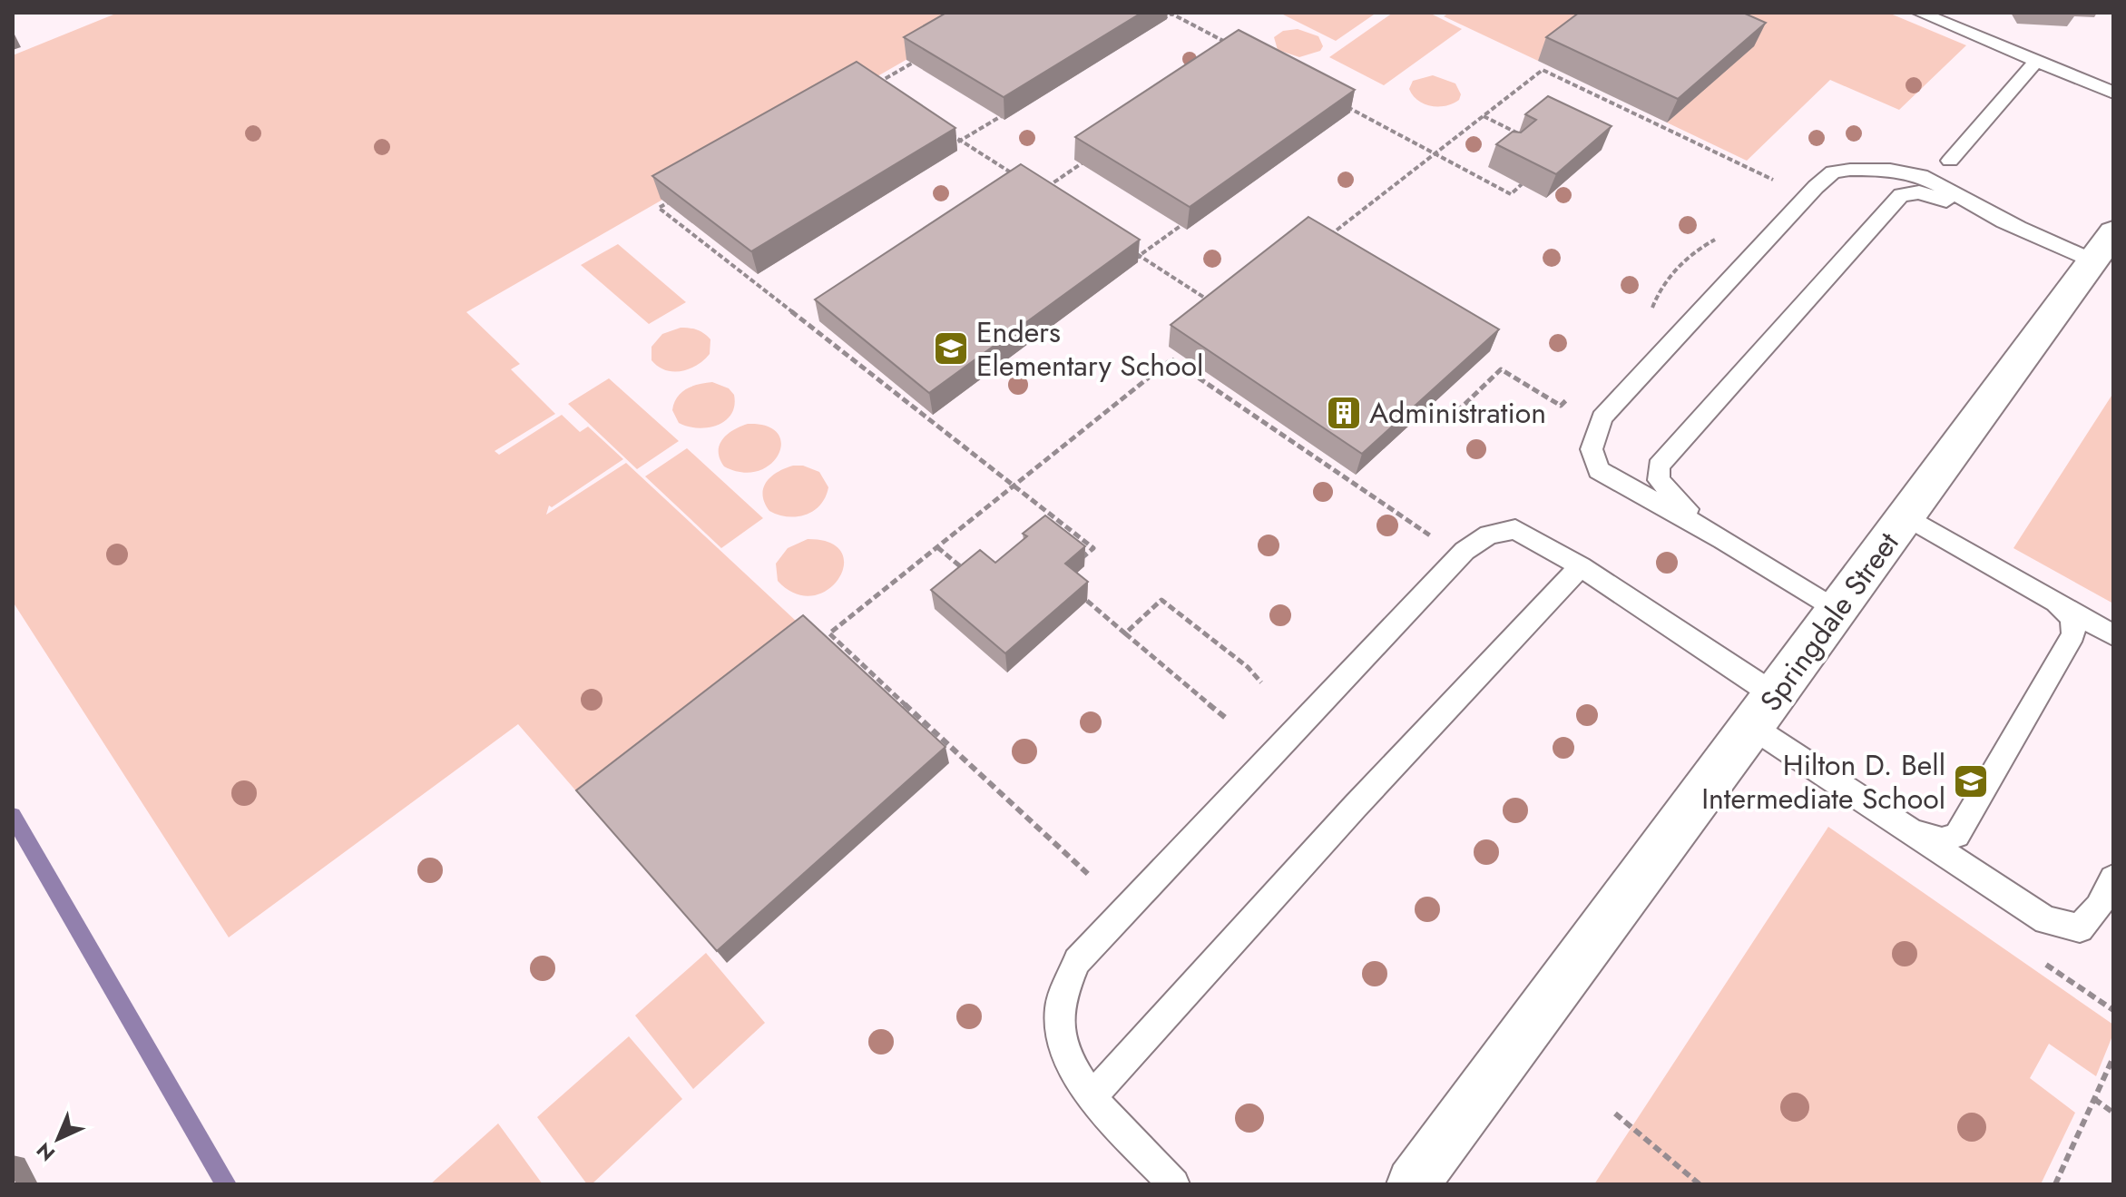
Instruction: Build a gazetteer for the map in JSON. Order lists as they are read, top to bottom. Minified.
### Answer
{"streets":{"street":["Springdale Street"]},"places":{"school or university":["Enders Elementary School","Hilton D. Bell Intermediate School"],"building":["Administration"]},"north":"bottom left"}
